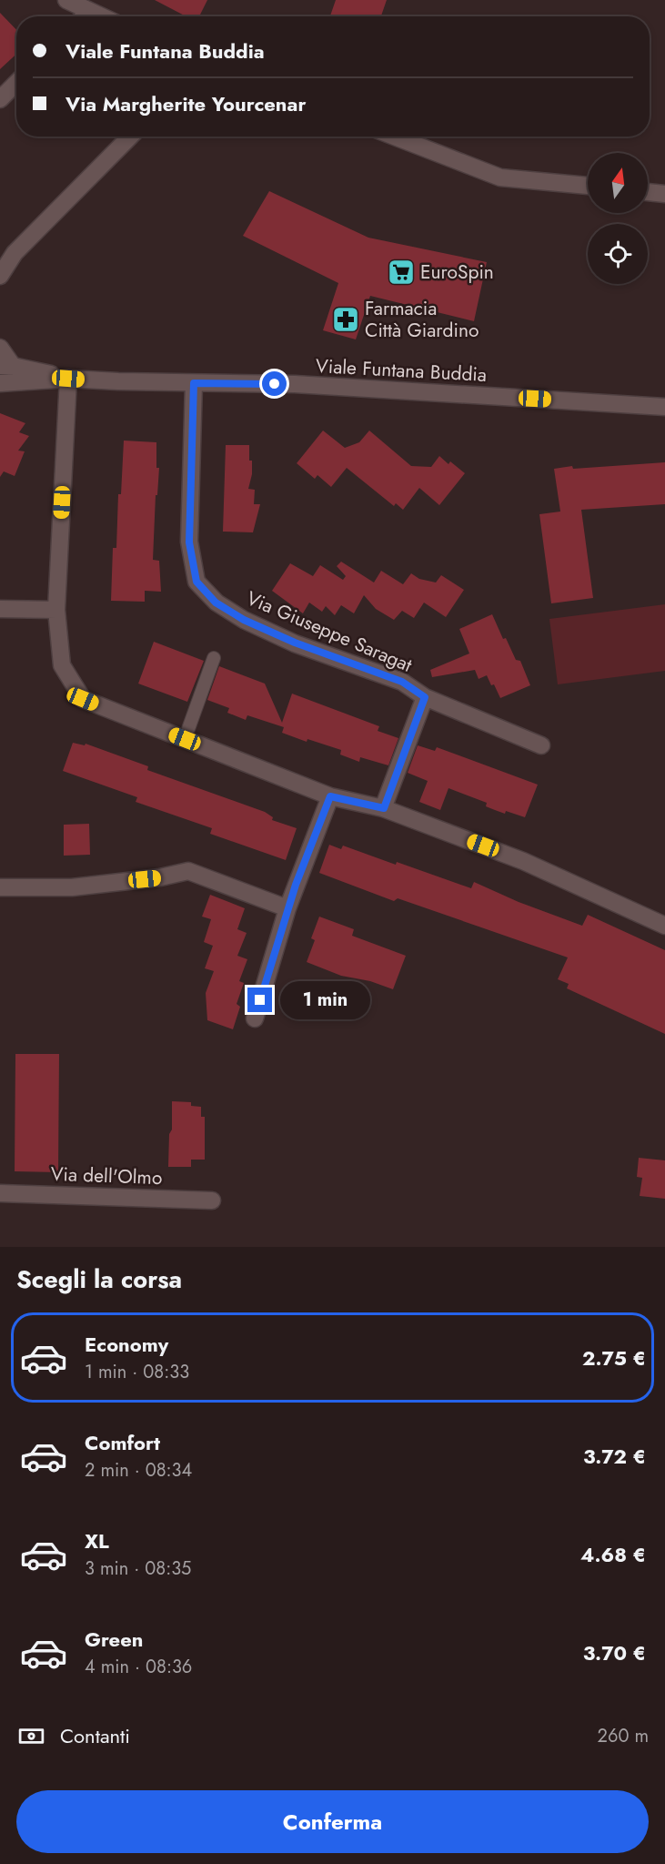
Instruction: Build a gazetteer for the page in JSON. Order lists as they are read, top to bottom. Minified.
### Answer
{"streets":{"street":["Viale Funtana Buddia","Via Giuseppe Saragat","Via dell'Olmo"]},"crossings":[["Viale Funtana Buddia","Via Giuseppe Saragat"]],"places":{"supermarket":["EuroSpin"],"pharmacy":["Farmacia Città Giardino"]},"north":"top","page":{"banner":["Viale Funtana Buddia","Via Margherite Yourcenar"],"bubble":"1 min","heading":"Scegli la corsa","list":[{"name":"Economy","note":"1 min · 08:33","value":"2.75 €"},{"name":"Comfort","note":"2 min · 08:34","value":"3.72 €"},{"name":"XL","note":"3 min · 08:35","value":"4.68 €"},{"name":"Green","note":"4 min · 08:36","value":"3.70 €"}],"pay":["Contanti","260 m"],"buttons":"Conferma"}}
